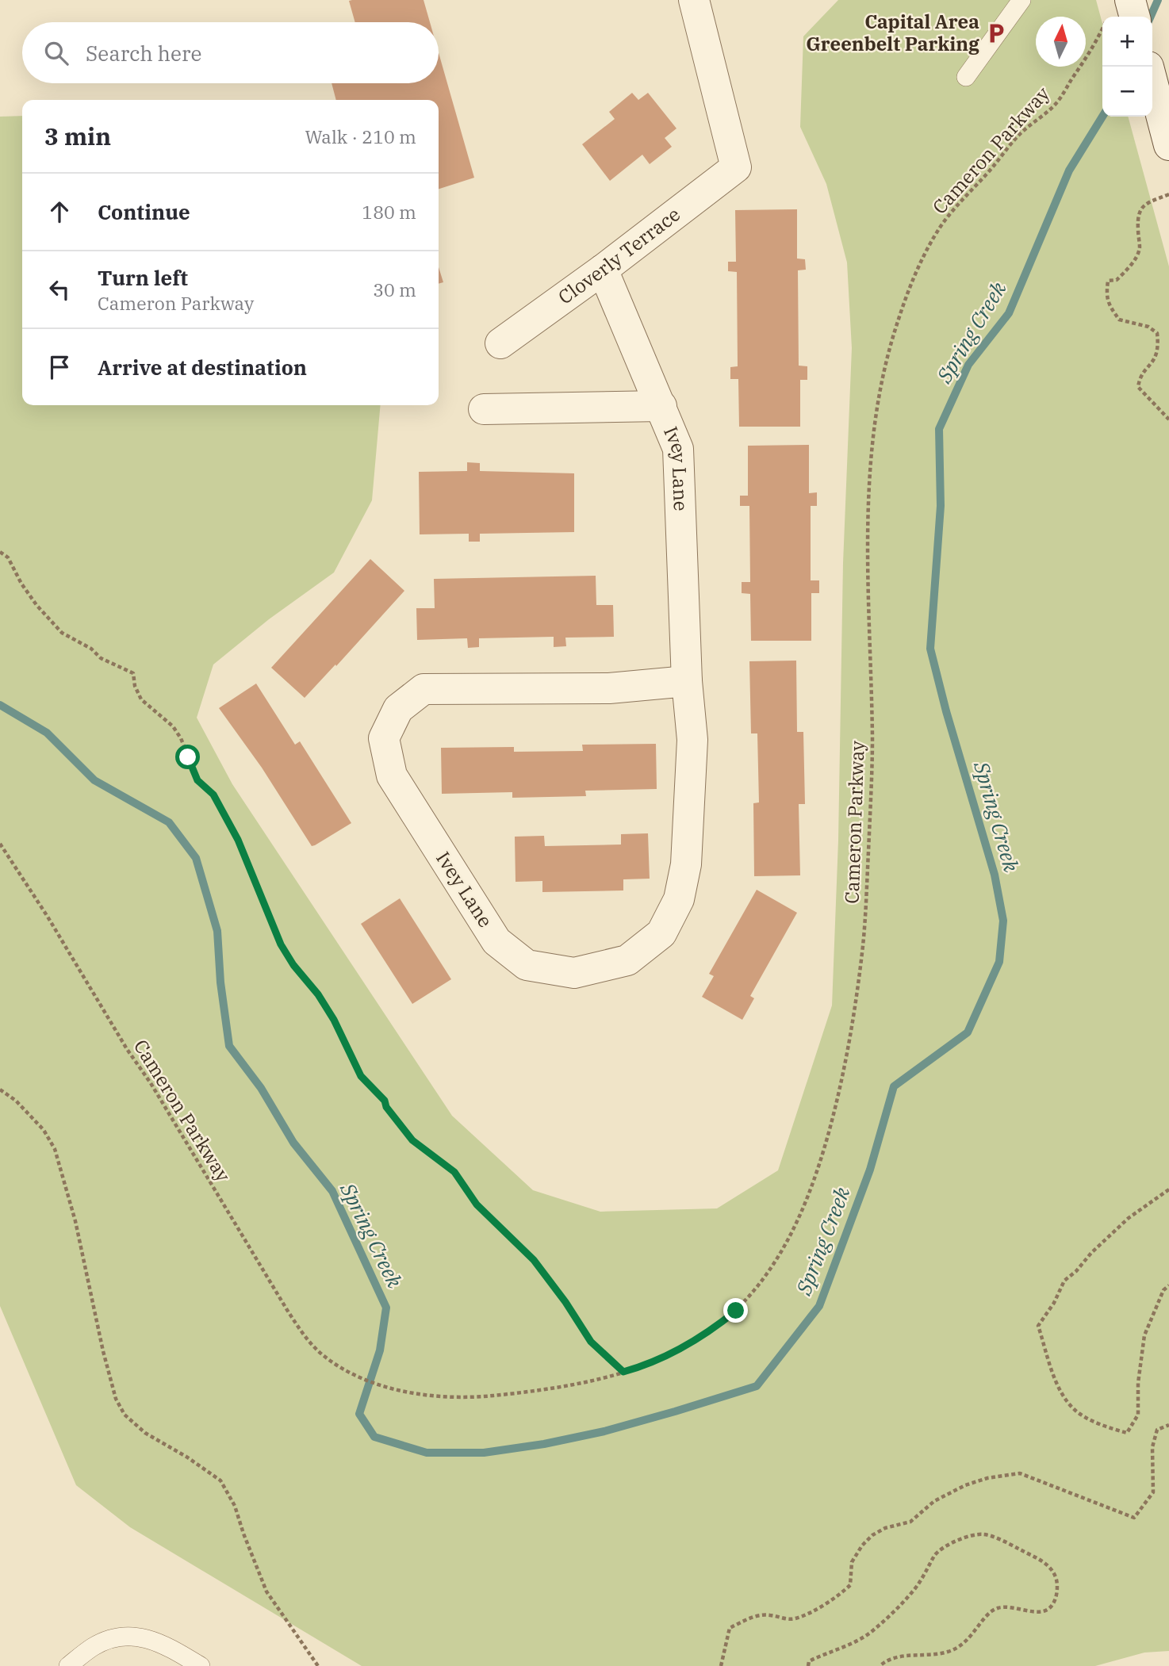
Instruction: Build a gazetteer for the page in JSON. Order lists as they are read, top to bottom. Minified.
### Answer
{"streets":{"street":["Cloverly Terrace","Ivey Lane"],"path":["Cameron Parkway"]},"crossings":[["Cloverly Terrace","Ivey Lane"]],"water":["Spring Creek"],"places":{"parking":["Capital Area Greenbelt Parking"]},"north":"top","page":{"map_buttons":["+","−"],"search":"Search here","heading":["3 min","Walk · 210 m"],"list":[["Continue","180 m"],["Turn left","Cameron Parkway","30 m"],"Arrive at destination"]}}
